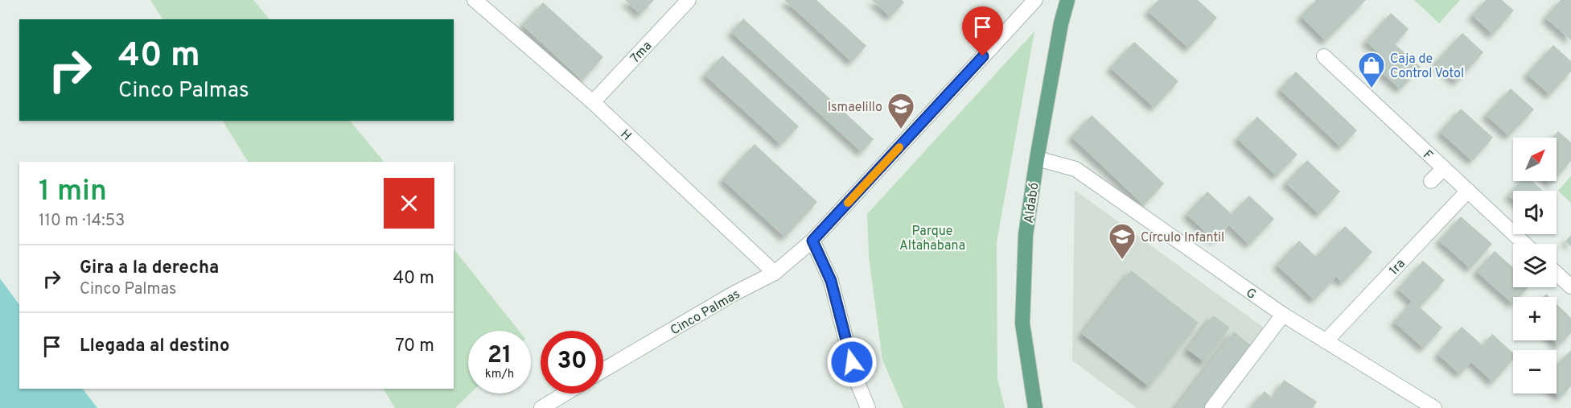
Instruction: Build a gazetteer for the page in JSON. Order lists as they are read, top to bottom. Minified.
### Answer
{"streets":{"main road":["Aldabó"],"street":["7ma","H","F","1ra","G","Cinco Palmas"]},"crossings":[["7ma","H"],["H","Cinco Palmas"],["F","1ra"],["Aldabó","G"],["1ra","G"]],"parks":["Parque Altahabana"],"places":{"shop":["Caja de Control Votol"],"school or university":["Ismaelillo","Círculo Infantil"]},"north":"top right","page":{"turn":["40 m","Cinco Palmas"],"map_buttons":["+","−"],"heading":["1 min","110 m · 14:53"],"list":[{"name":"Gira a la derecha","note":"Cinco Palmas","value":"40 m"},{"name":"Llegada al destino","value":"70 m"}],"speed":"21 km/h","limit":"30"}}
